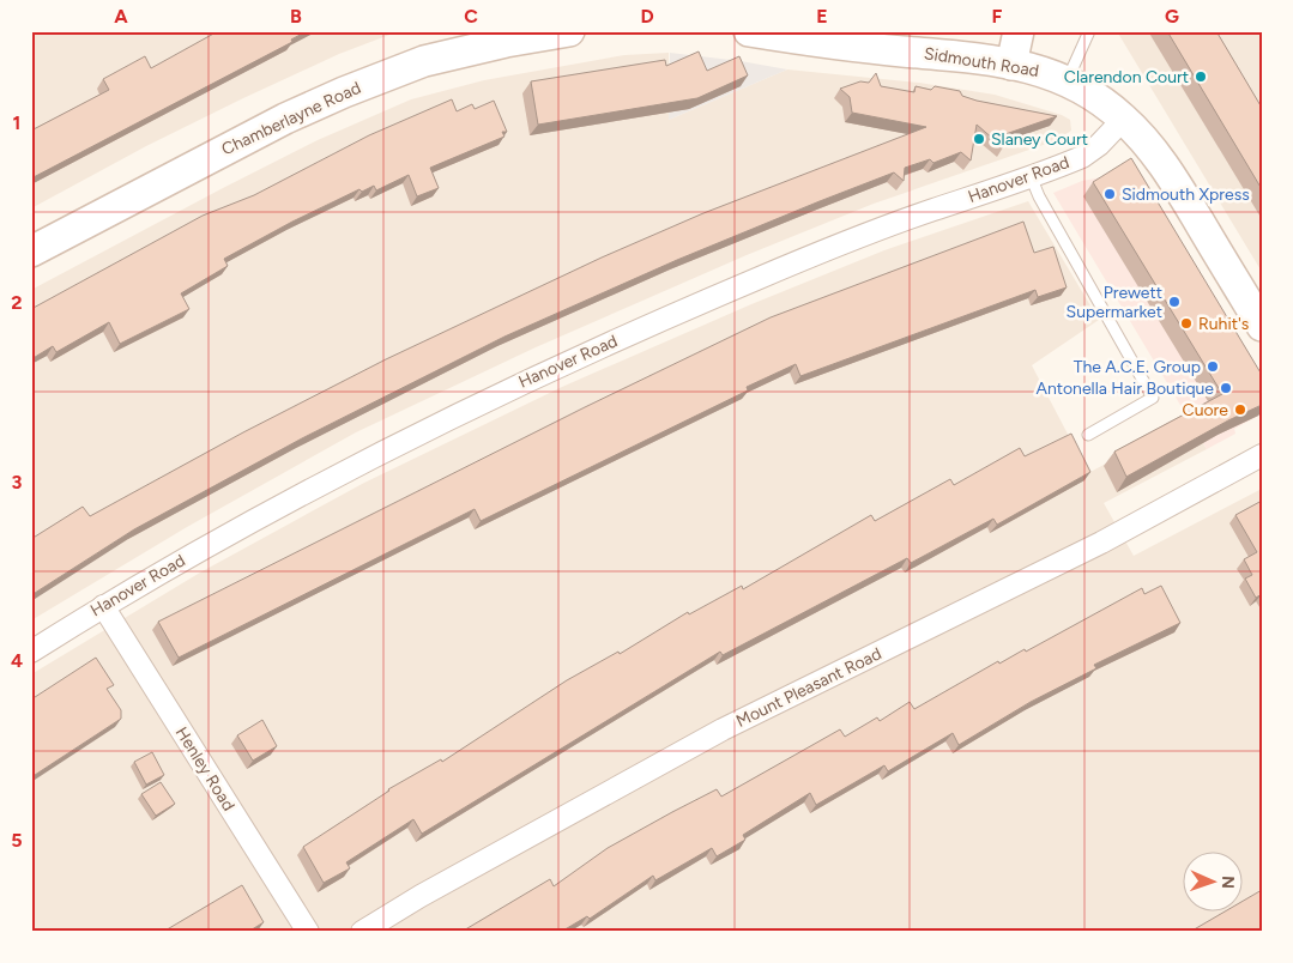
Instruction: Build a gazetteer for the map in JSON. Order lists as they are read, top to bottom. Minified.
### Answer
{"streets":{"street":["Sidmouth Road","Chamberlayne Road","Hanover Road","Mount Pleasant Road","Henley Road"]},"crossings":[["Sidmouth Road","Hanover Road"],["Hanover Road","Henley Road"]],"places":["Clarendon Court","Slaney Court","Sidmouth Xpress","Prewett Supermarket","Ruhit's","The A.C.E. Group","Antonella Hair Boutique","Cuore"],"north":"right","grid":{"columns":["A","B","C","D","E","F","G"],"rows":["1","2","3","4","5"]}}
